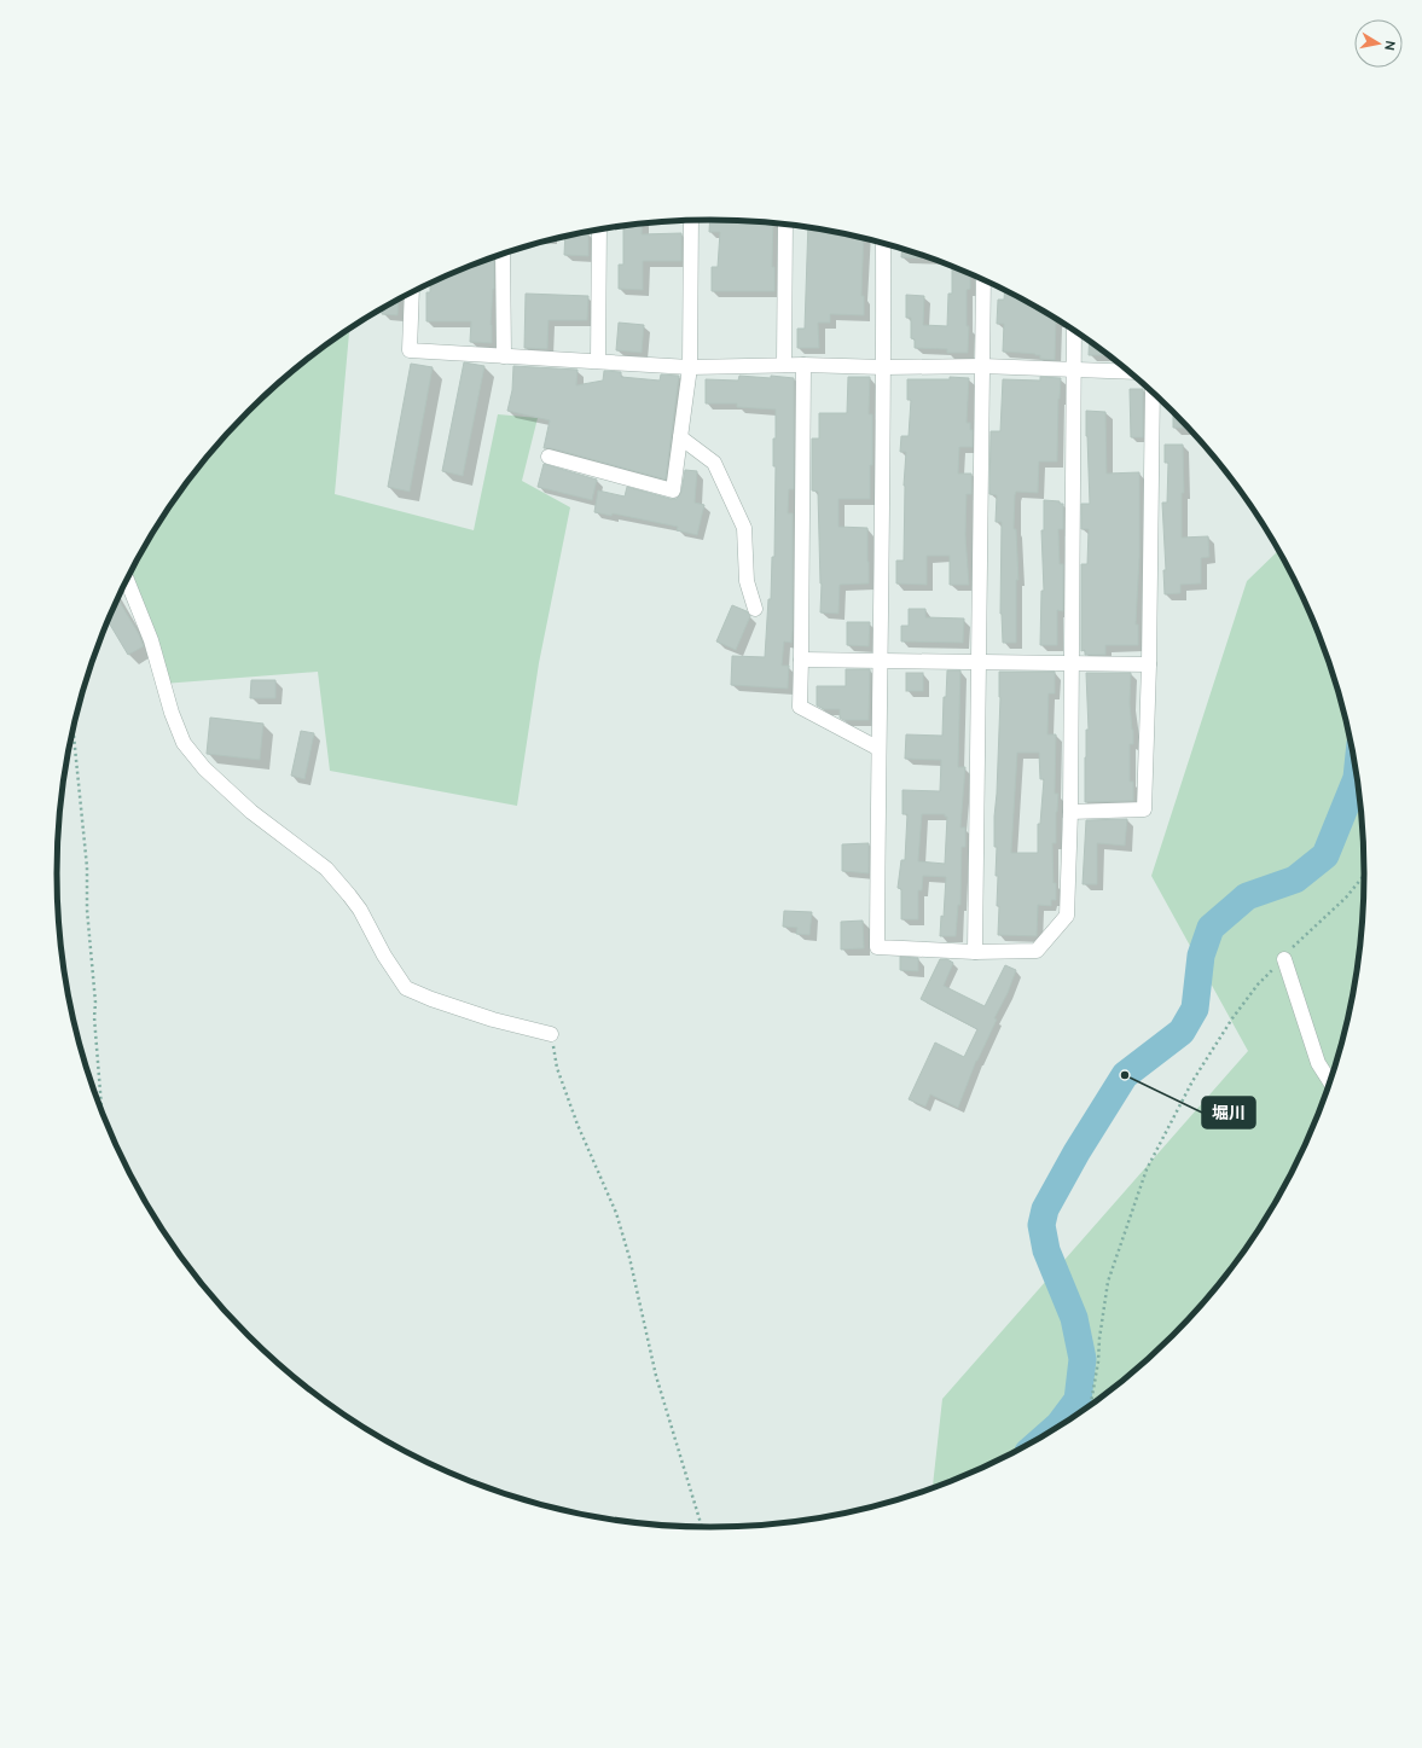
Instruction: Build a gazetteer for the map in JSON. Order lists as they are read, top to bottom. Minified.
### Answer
{"places":["堀川"],"north":"right"}
